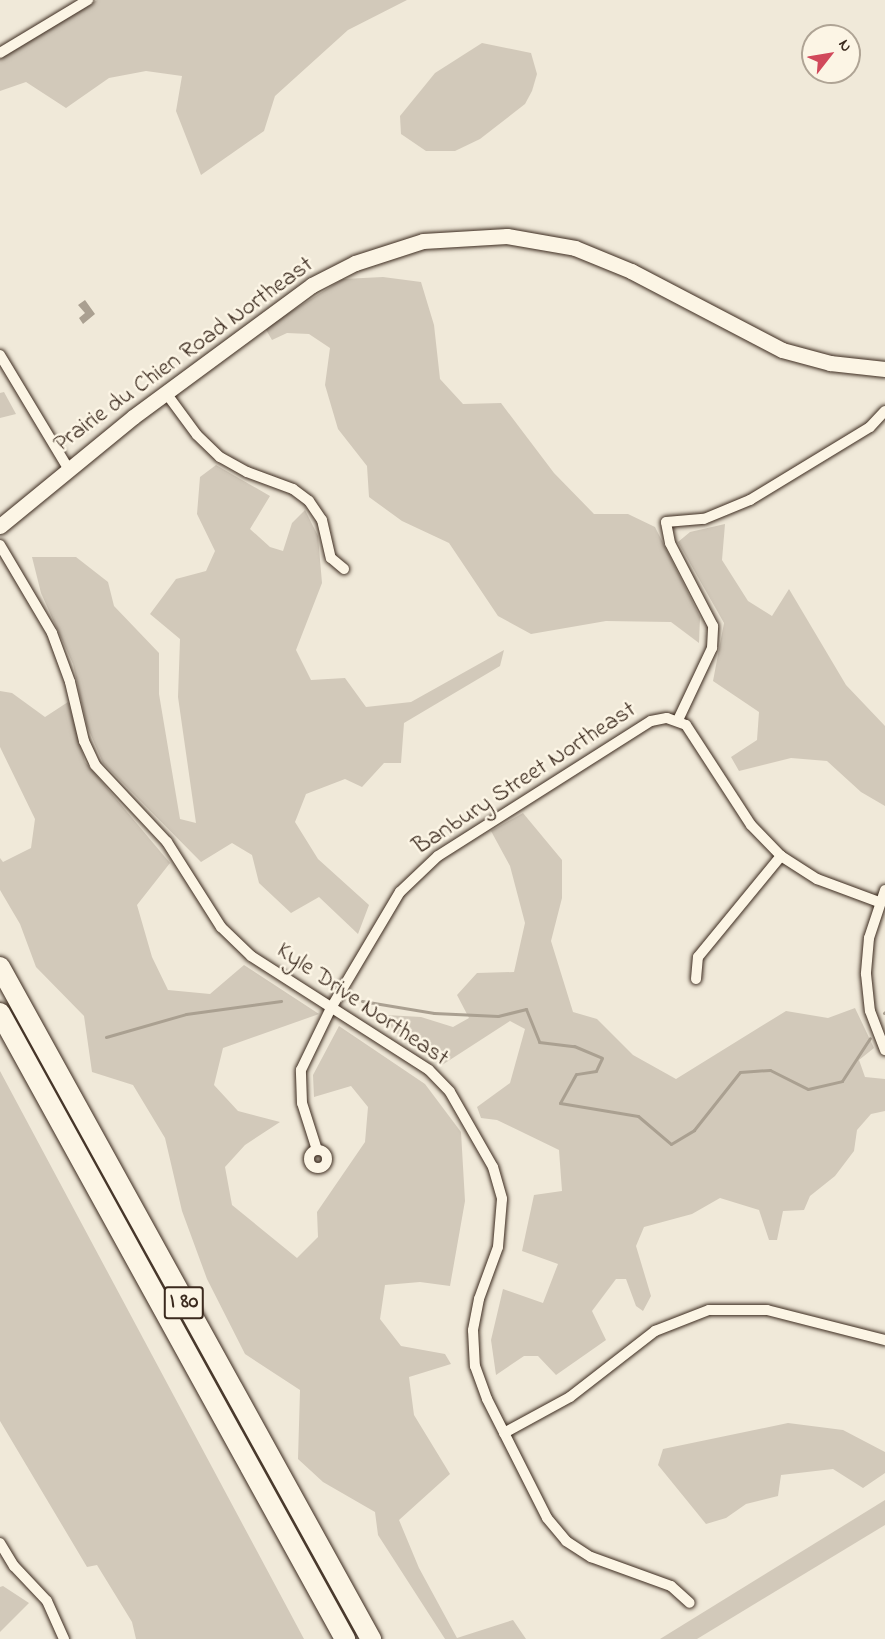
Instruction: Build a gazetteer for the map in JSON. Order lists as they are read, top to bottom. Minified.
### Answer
{"streets":{"highway":["I 80"],"street":["Prairie du Chien Road Northeast","Banbury Street Northeast","Kyle Drive Northeast"]},"crossings":[["Banbury Street Northeast","Kyle Drive Northeast"]],"north":"top right"}
